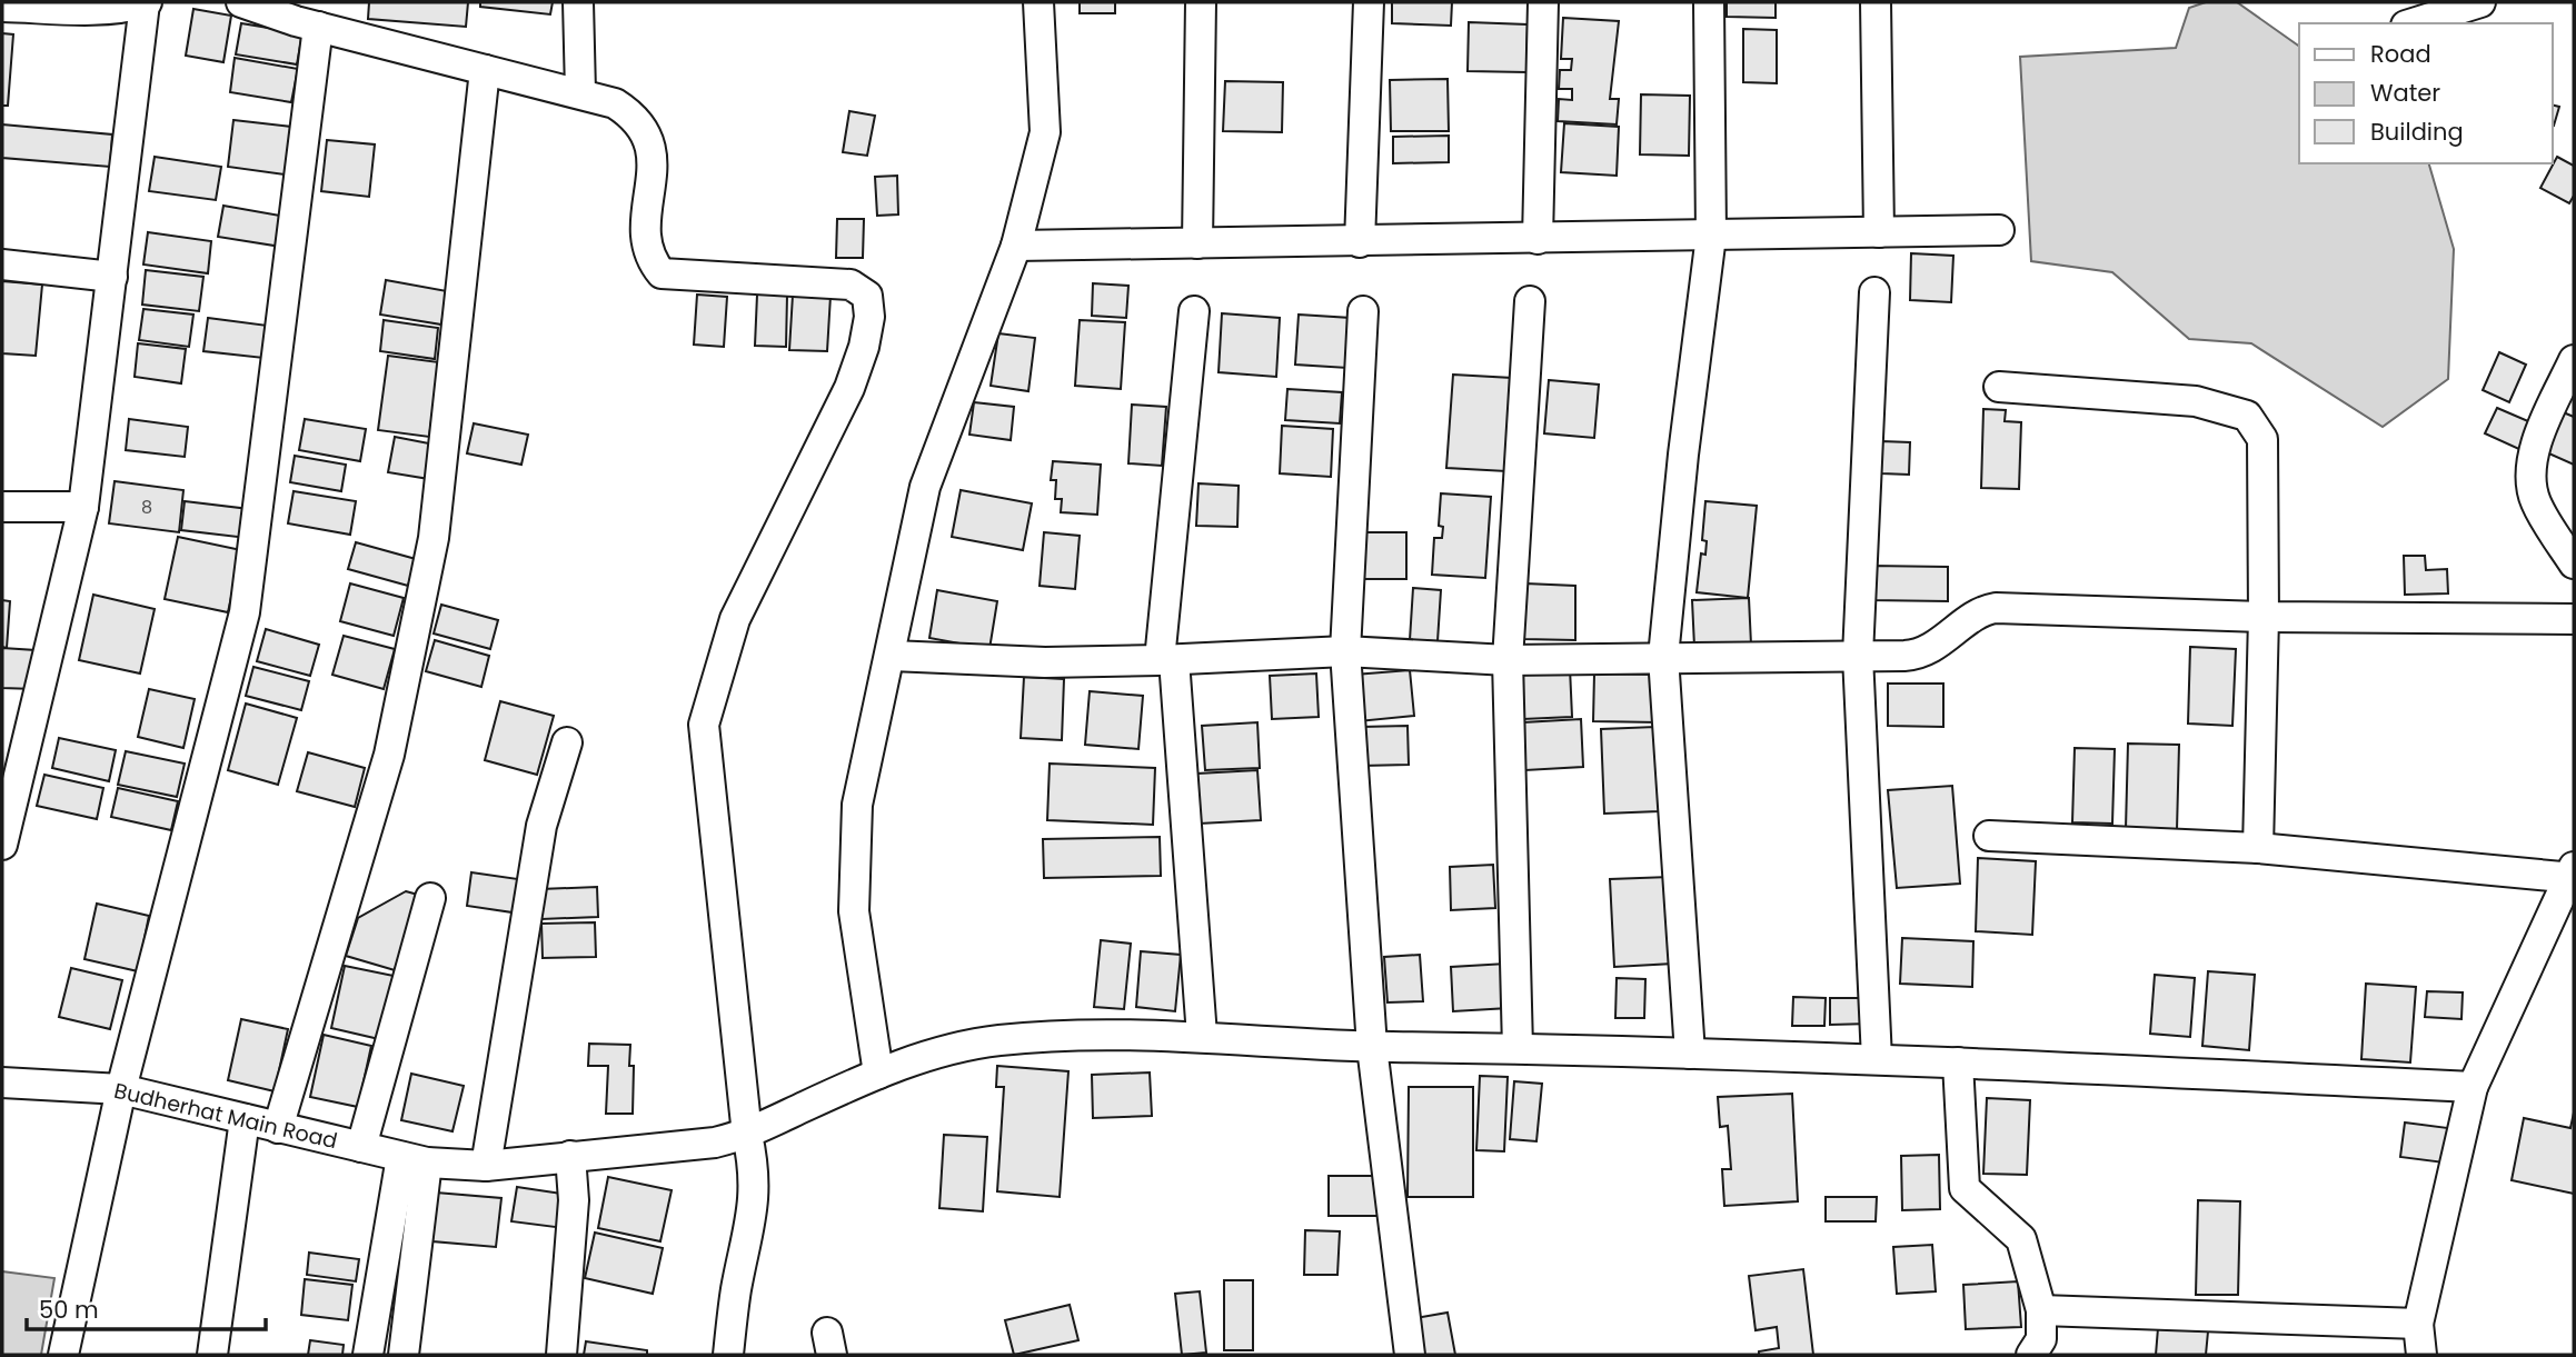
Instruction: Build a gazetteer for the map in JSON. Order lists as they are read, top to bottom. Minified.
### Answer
{"streets":{"street":["Budherhat Main Road"]},"house_numbers":["8"],"legend":["Road","Water","Building"],"scale_bar":"50 m"}
